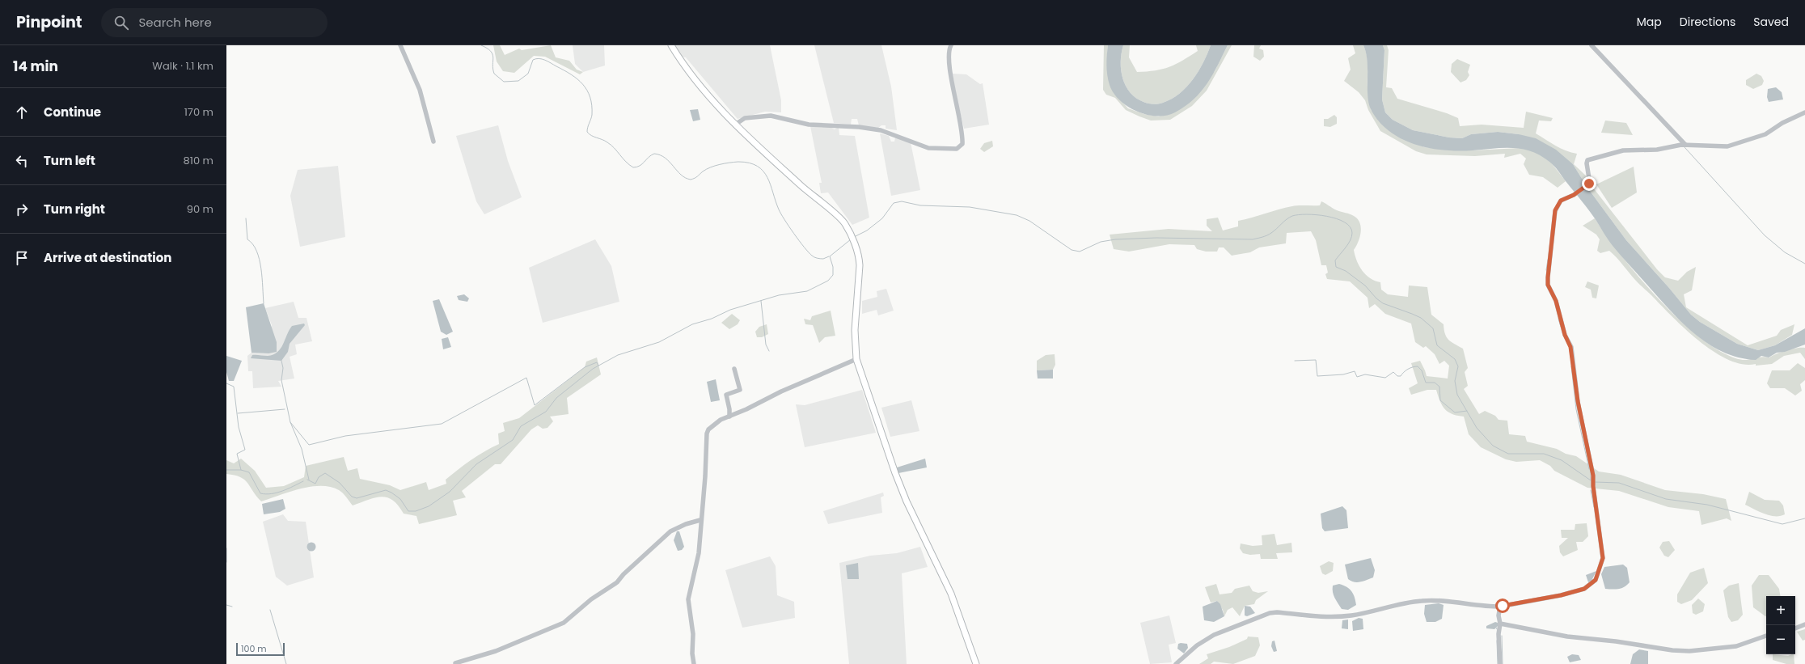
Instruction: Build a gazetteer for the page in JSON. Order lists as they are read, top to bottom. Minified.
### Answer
{"scale_bar":"100 m","page":{"header":"Pinpoint","search":"Search here","nav":["Map","Directions","Saved"],"heading":["14 min","Walk · 1.1 km"],"list":[["Continue","170 m"],["Turn left","810 m"],["Turn right","90 m"],"Arrive at destination"],"map_buttons":["+","−"],"scale":"100 m"}}
